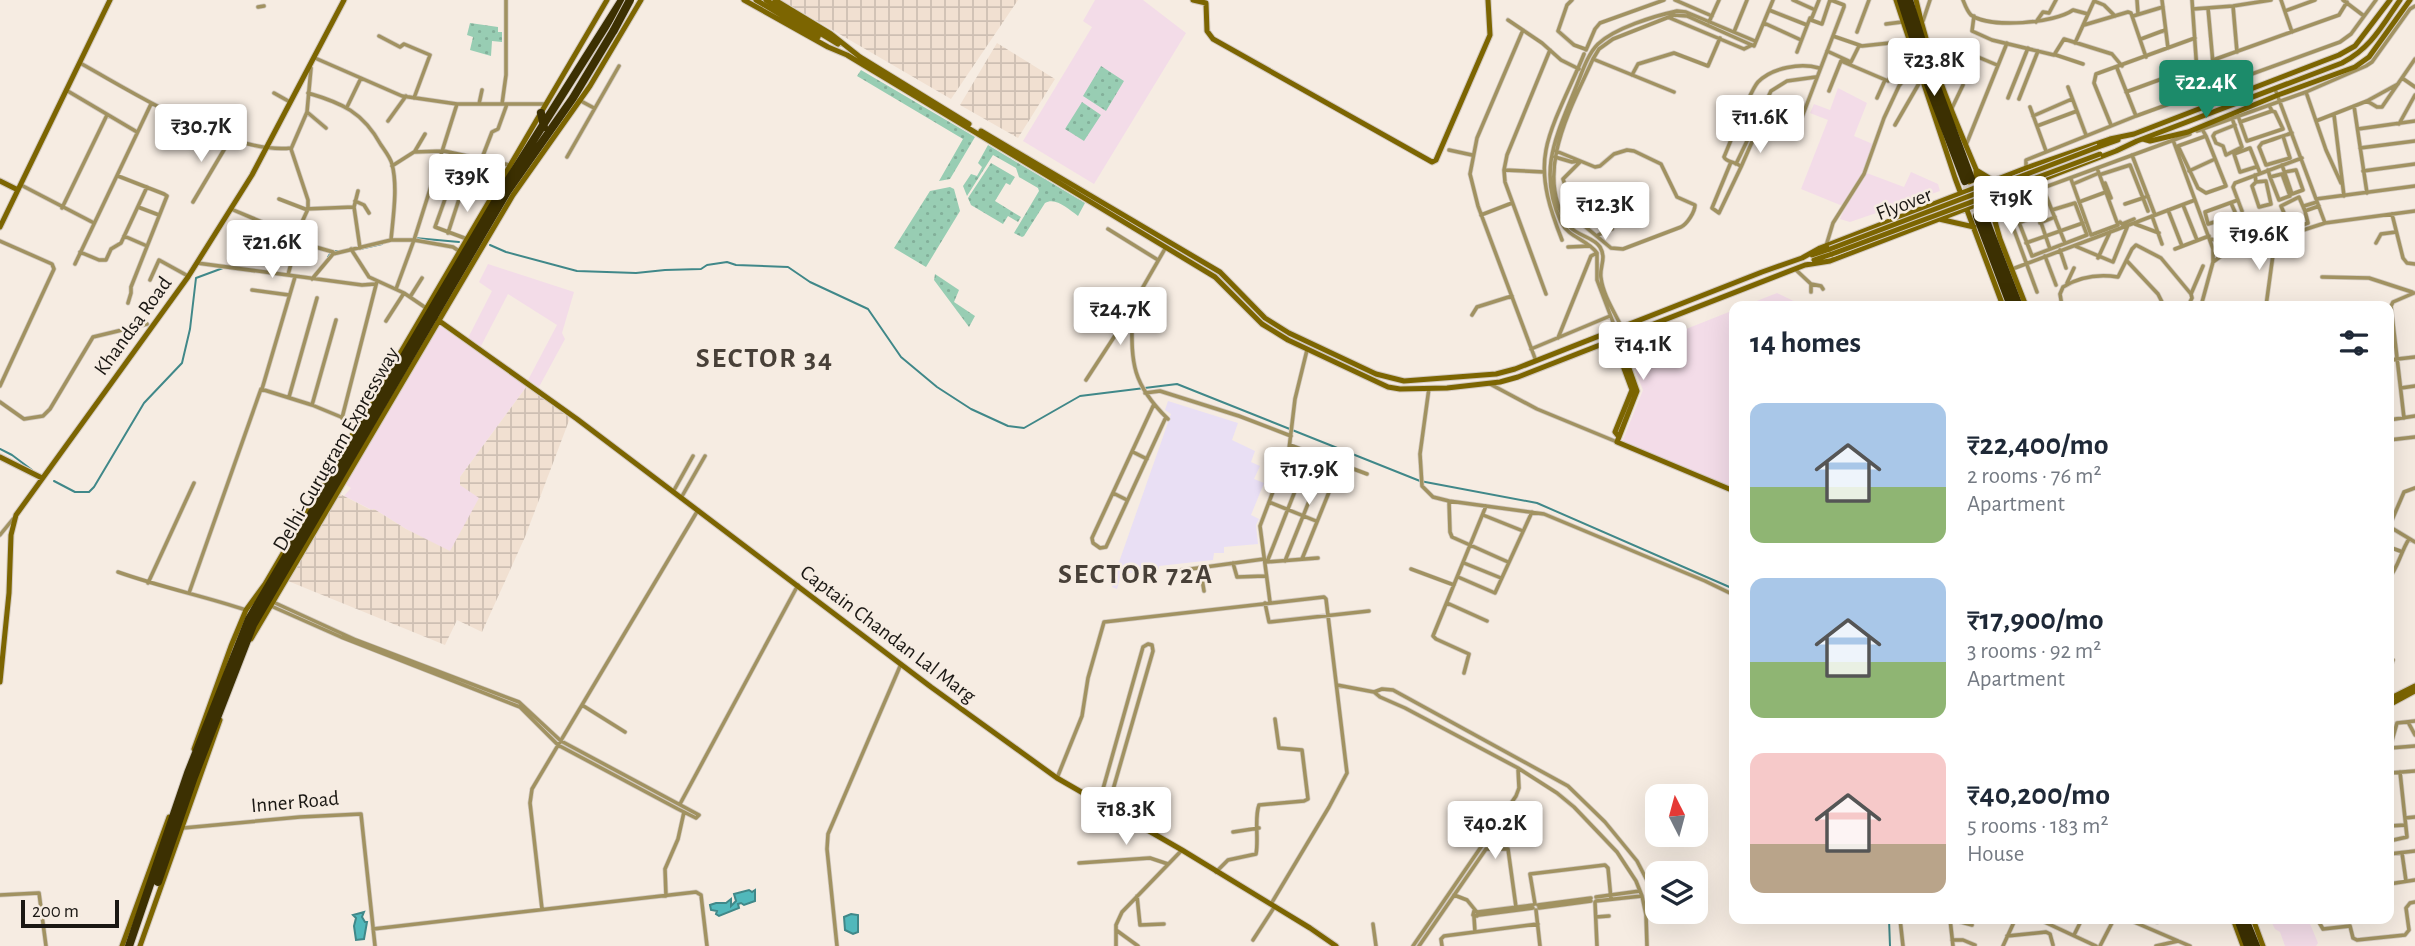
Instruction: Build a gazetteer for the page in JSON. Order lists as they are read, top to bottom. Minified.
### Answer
{"streets":{"highway":["Delhi-Gurugram Expressway"],"main road":["Flyover","Khandsa Road","Captain Chandan Lal Marg"],"street":["Inner Road"]},"districts":["SECTOR 34","SECTOR 72A"],"scale_bar":"200 m","north":"top","page":{"price":["₹23.8K","₹22.4K","₹11.6K","₹30.7K","₹39K","₹19K","₹12.3K","₹19.6K","₹21.6K","₹24.7K","₹14.1K","₹17.9K","₹18.3K","₹40.2K"],"heading":"14 homes","list":[{"name":"₹22,400/mo","note":"2 rooms · 76 m² · Apartment"},{"name":"₹17,900/mo","note":"3 rooms · 92 m² · Apartment"},{"name":"₹40,200/mo","note":"5 rooms · 183 m² · House"}],"scale":"200 m"}}
